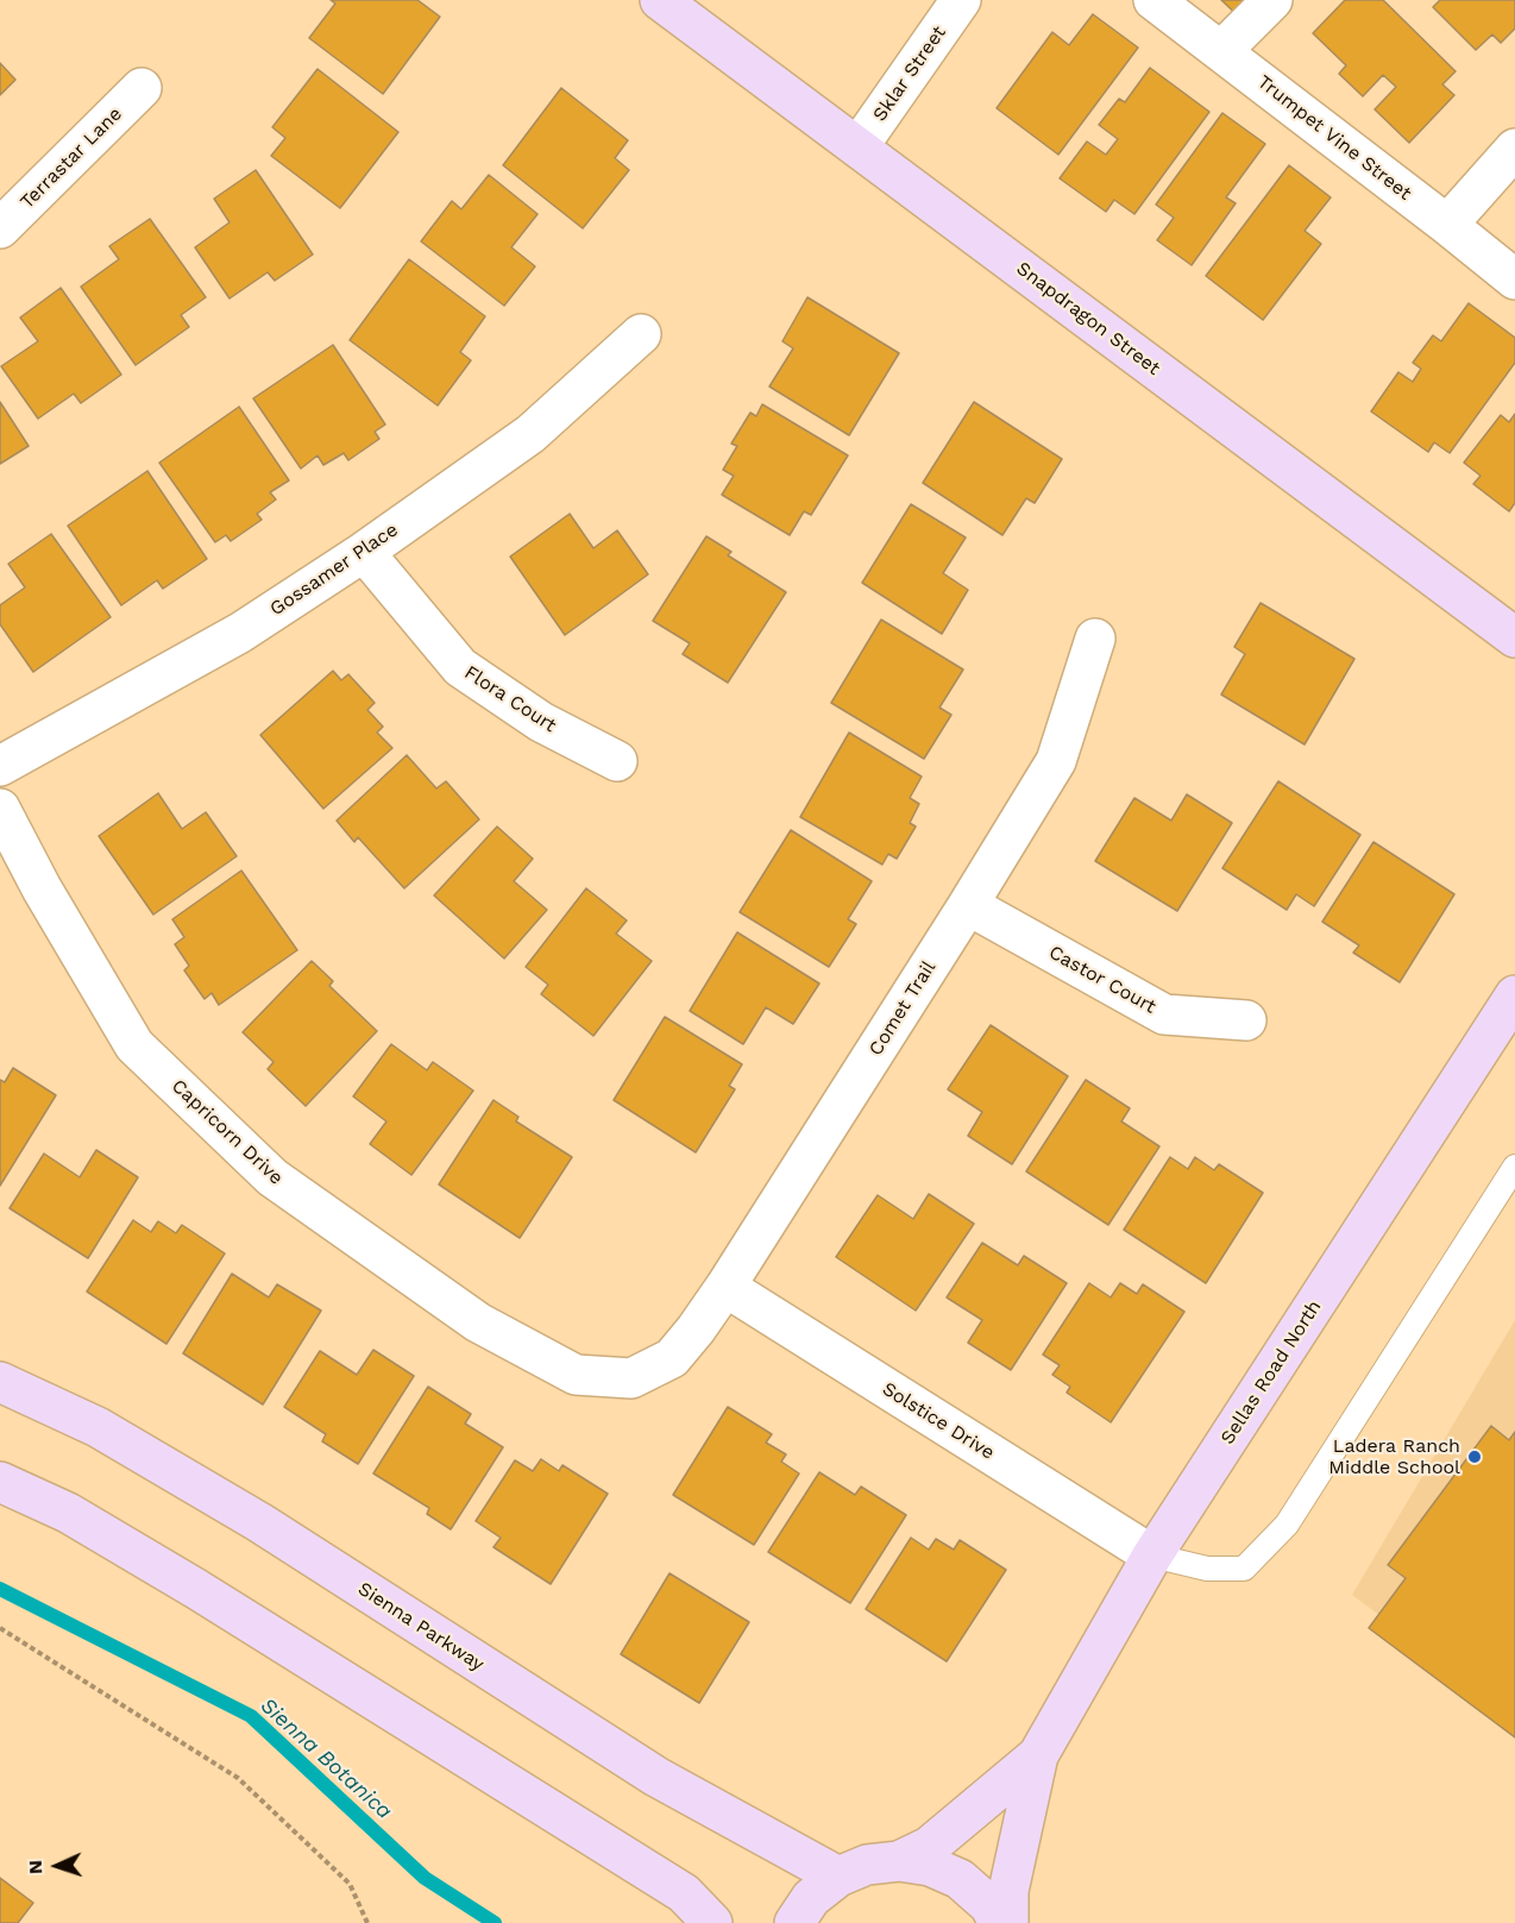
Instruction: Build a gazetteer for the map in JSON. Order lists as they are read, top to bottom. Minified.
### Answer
{"streets":{"street":["Sklar Street","Trumpet Vine Street","Terrastar Lane","Snapdragon Street","Gossamer Place","Flora Court","Castor Court","Comet Trail","Capricorn Drive","Sellas Road North","Solstice Drive","Sienna Parkway"]},"crossings":[["Sklar Street","Snapdragon Street"],["Gossamer Place","Flora Court"],["Castor Court","Comet Trail"],["Comet Trail","Capricorn Drive"],["Comet Trail","Solstice Drive"],["Sellas Road North","Solstice Drive"]],"water":["Sienna Botanica"],"places":["Ladera Ranch Middle School"],"north":"left"}
